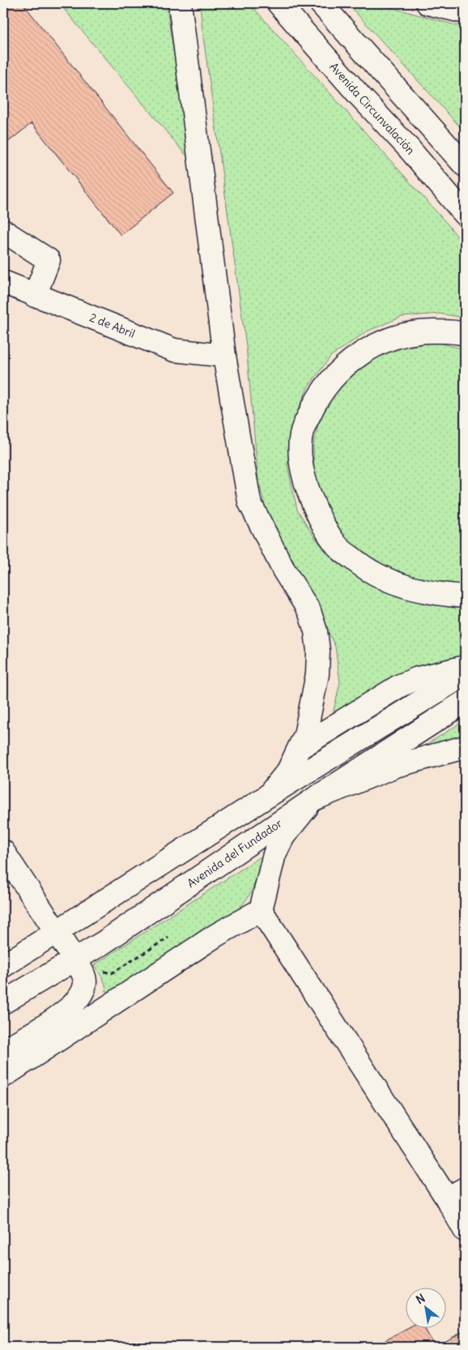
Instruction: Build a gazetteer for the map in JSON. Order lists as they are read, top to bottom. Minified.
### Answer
{"streets":{"main road":["Avenida Circunvalación","2 de Abril","Avenida del Fundador"]},"north":"top left"}
